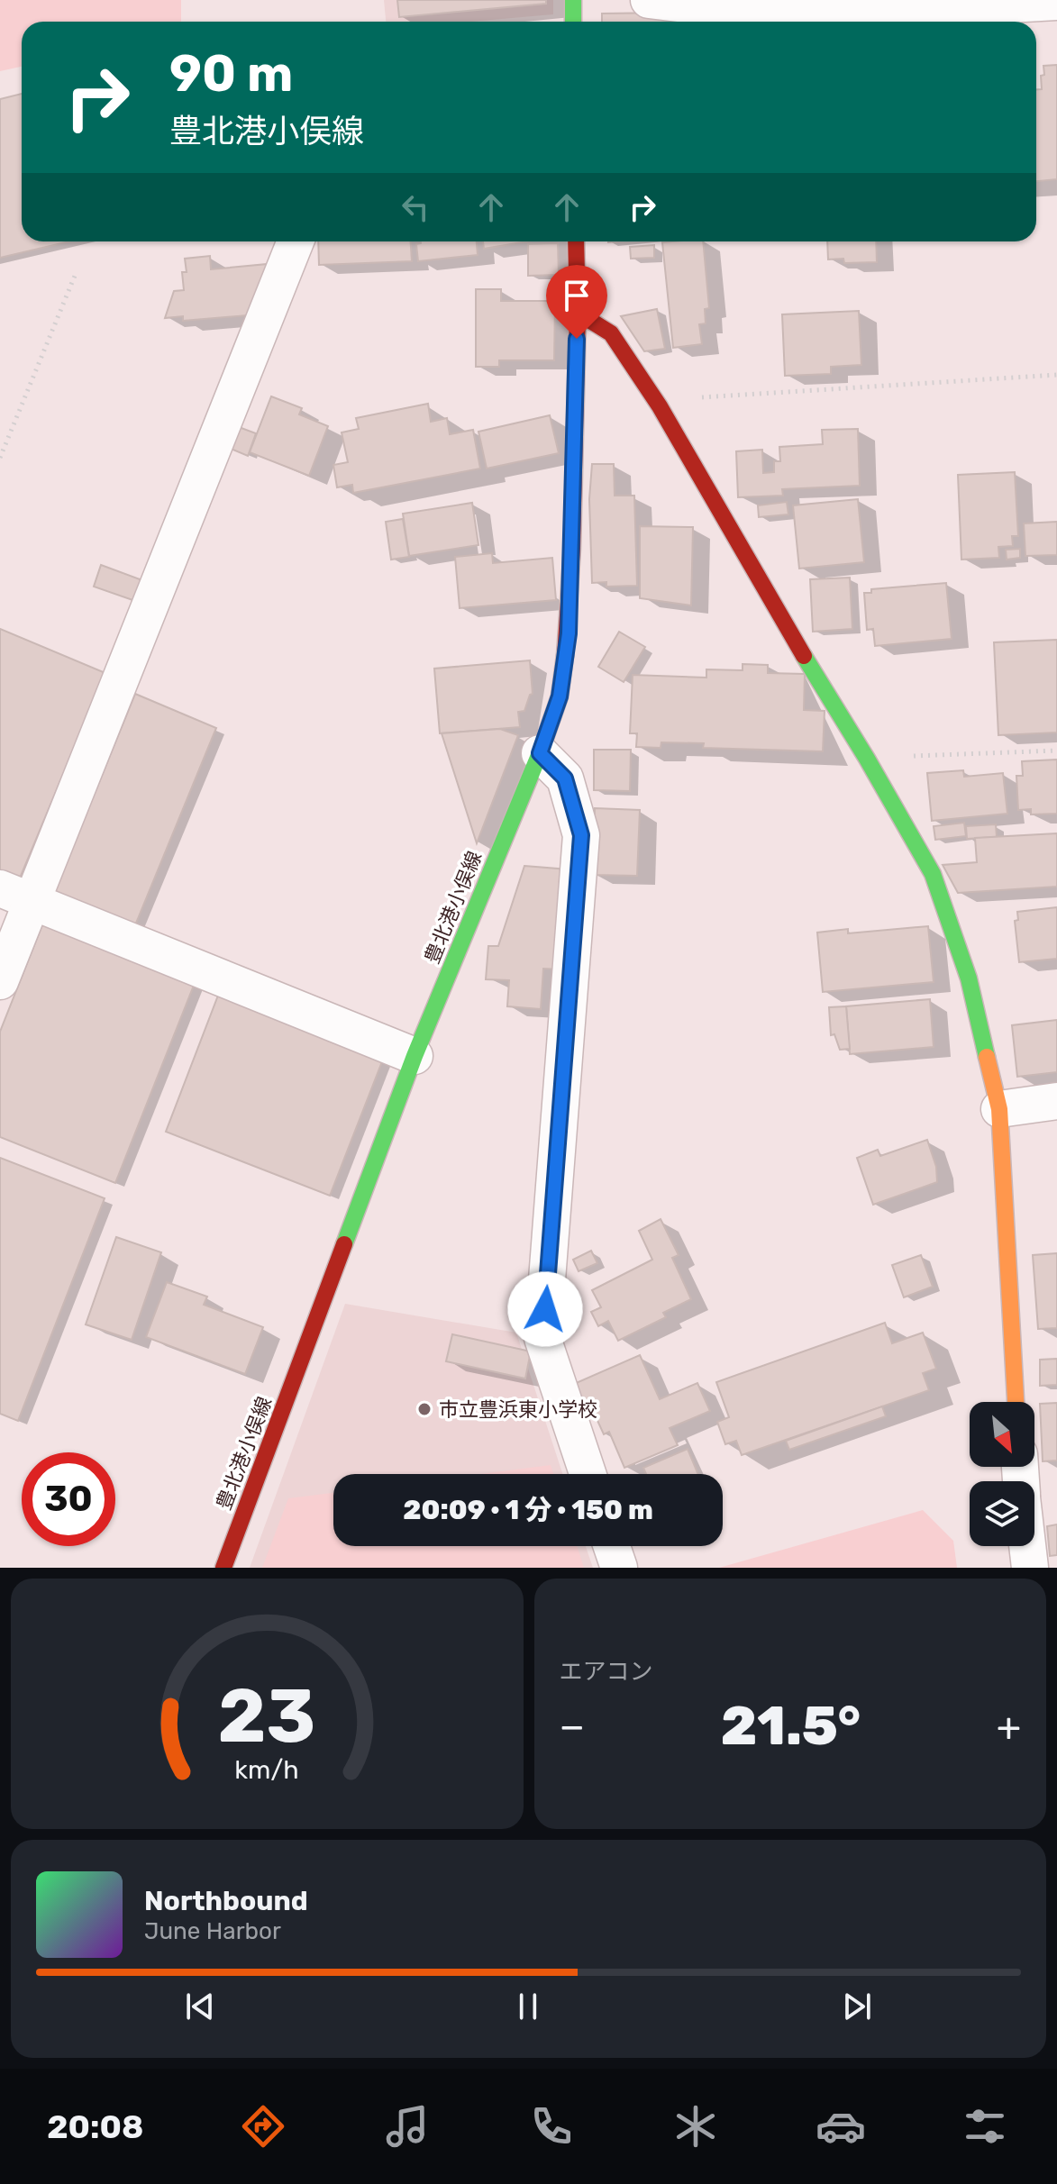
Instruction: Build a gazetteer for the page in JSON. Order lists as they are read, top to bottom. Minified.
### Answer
{"streets":{"main road":["豊北港小俣線"]},"places":["市立豊浜東小学校"],"north":"bottom right","page":{"turn":["90 m","豊北港小俣線"],"limit":"30","trip":"20:09 · 1 分 · 150 m","tile":"エアコン","heat":["−","21.5°","+"],"song":["Northbound","June Harbor"],"tabs":"20:08","gauge":["23","km/h"]}}
